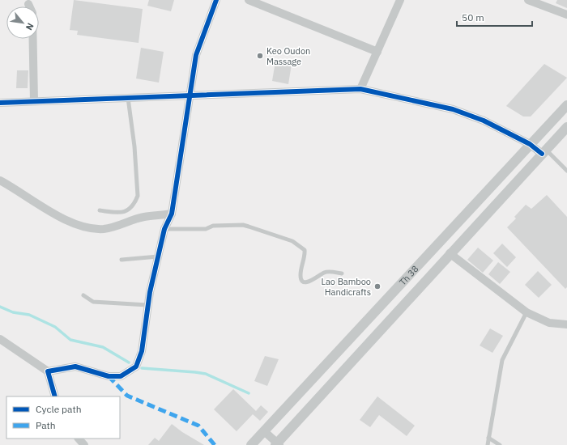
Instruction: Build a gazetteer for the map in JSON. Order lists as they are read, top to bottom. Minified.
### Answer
{"streets":{"street":["Th 38"]},"places":["Keo Oudon Massage","Lao Bamboo Handicrafts"],"legend":["Cycle path","Path"],"scale_bar":"50 m","north":"bottom right"}
